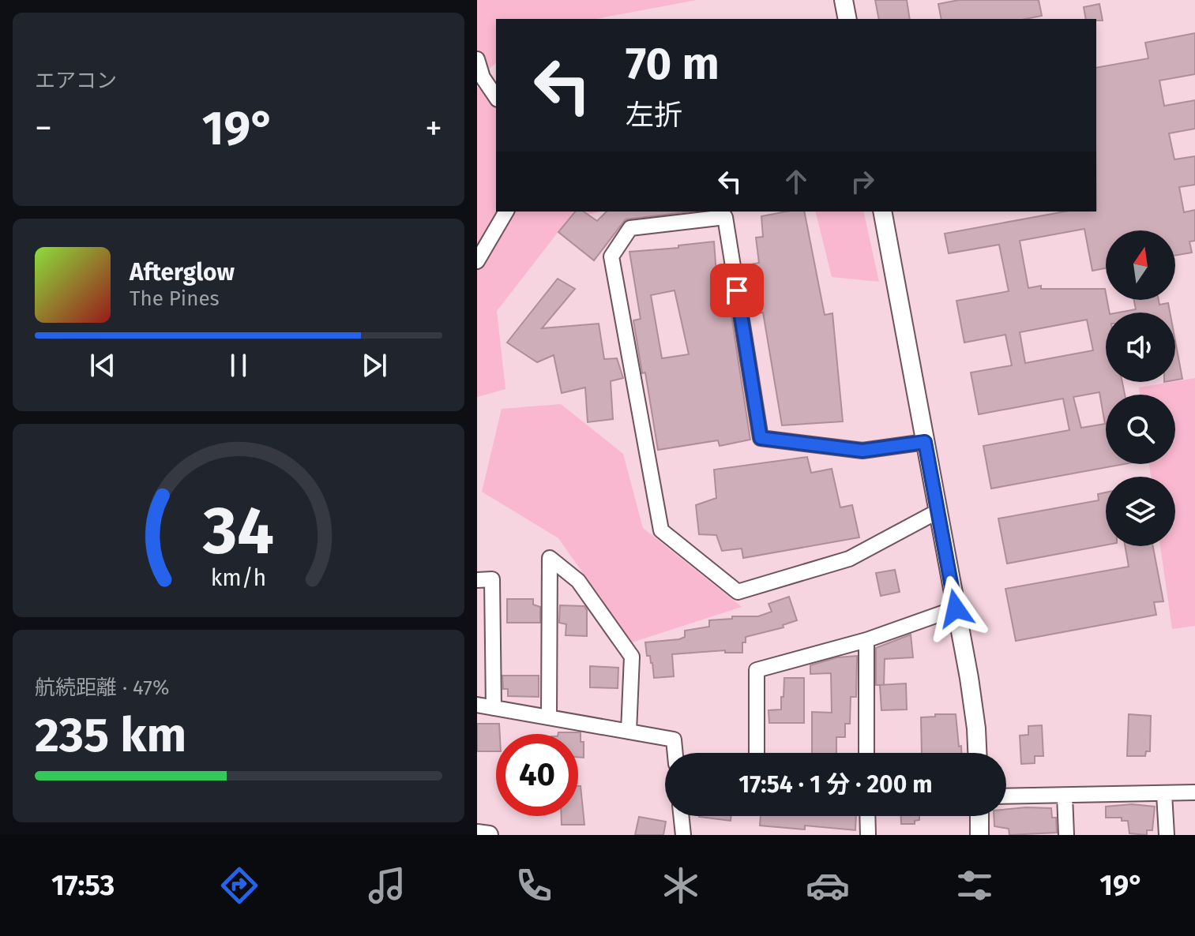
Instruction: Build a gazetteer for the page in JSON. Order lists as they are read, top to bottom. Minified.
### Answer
{"north":"top","page":{"tile":["エアコン",["航続距離 · 47%","235 km"]],"turn":["70 m","左折"],"heat":["−","19°","+"],"song":["Afterglow","The Pines"],"limit":"40","trip":"17:54 · 1 分 · 200 m","tabs":["17:53","19°"],"gauge":["34","km/h"]}}
